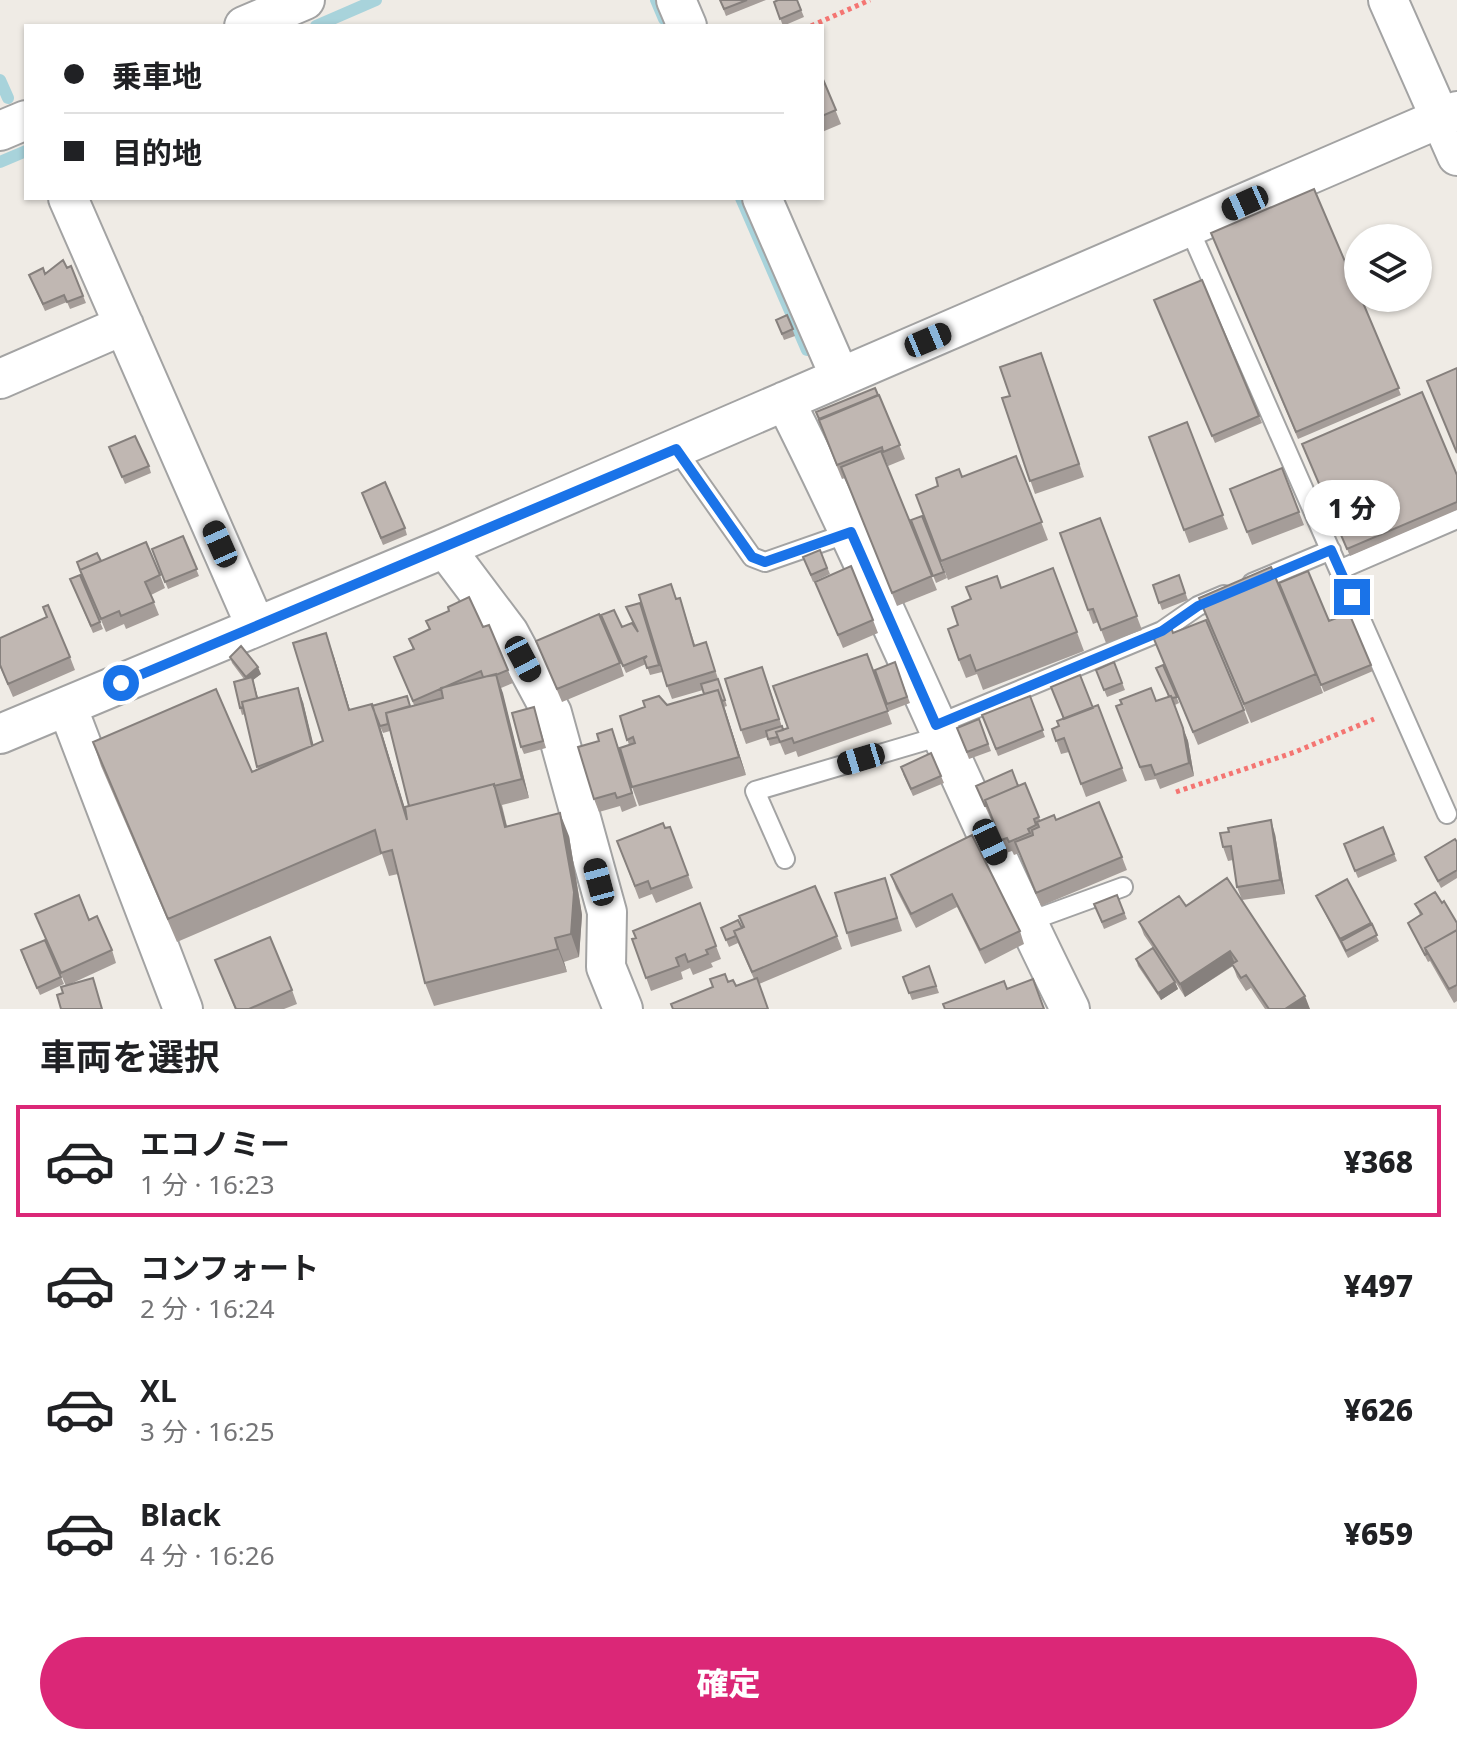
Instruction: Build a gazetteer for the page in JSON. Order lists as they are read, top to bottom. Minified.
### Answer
{"page":{"banner":["乗車地","目的地"],"bubble":"1 分","heading":"車両を選択","list":[{"name":"エコノミー","note":"1 分 · 16:23","value":"¥368"},{"name":"コンフォート","note":"2 分 · 16:24","value":"¥497"},{"name":"XL","note":"3 分 · 16:25","value":"¥626"},{"name":"Black","note":"4 分 · 16:26","value":"¥659"}],"buttons":"確定"}}
